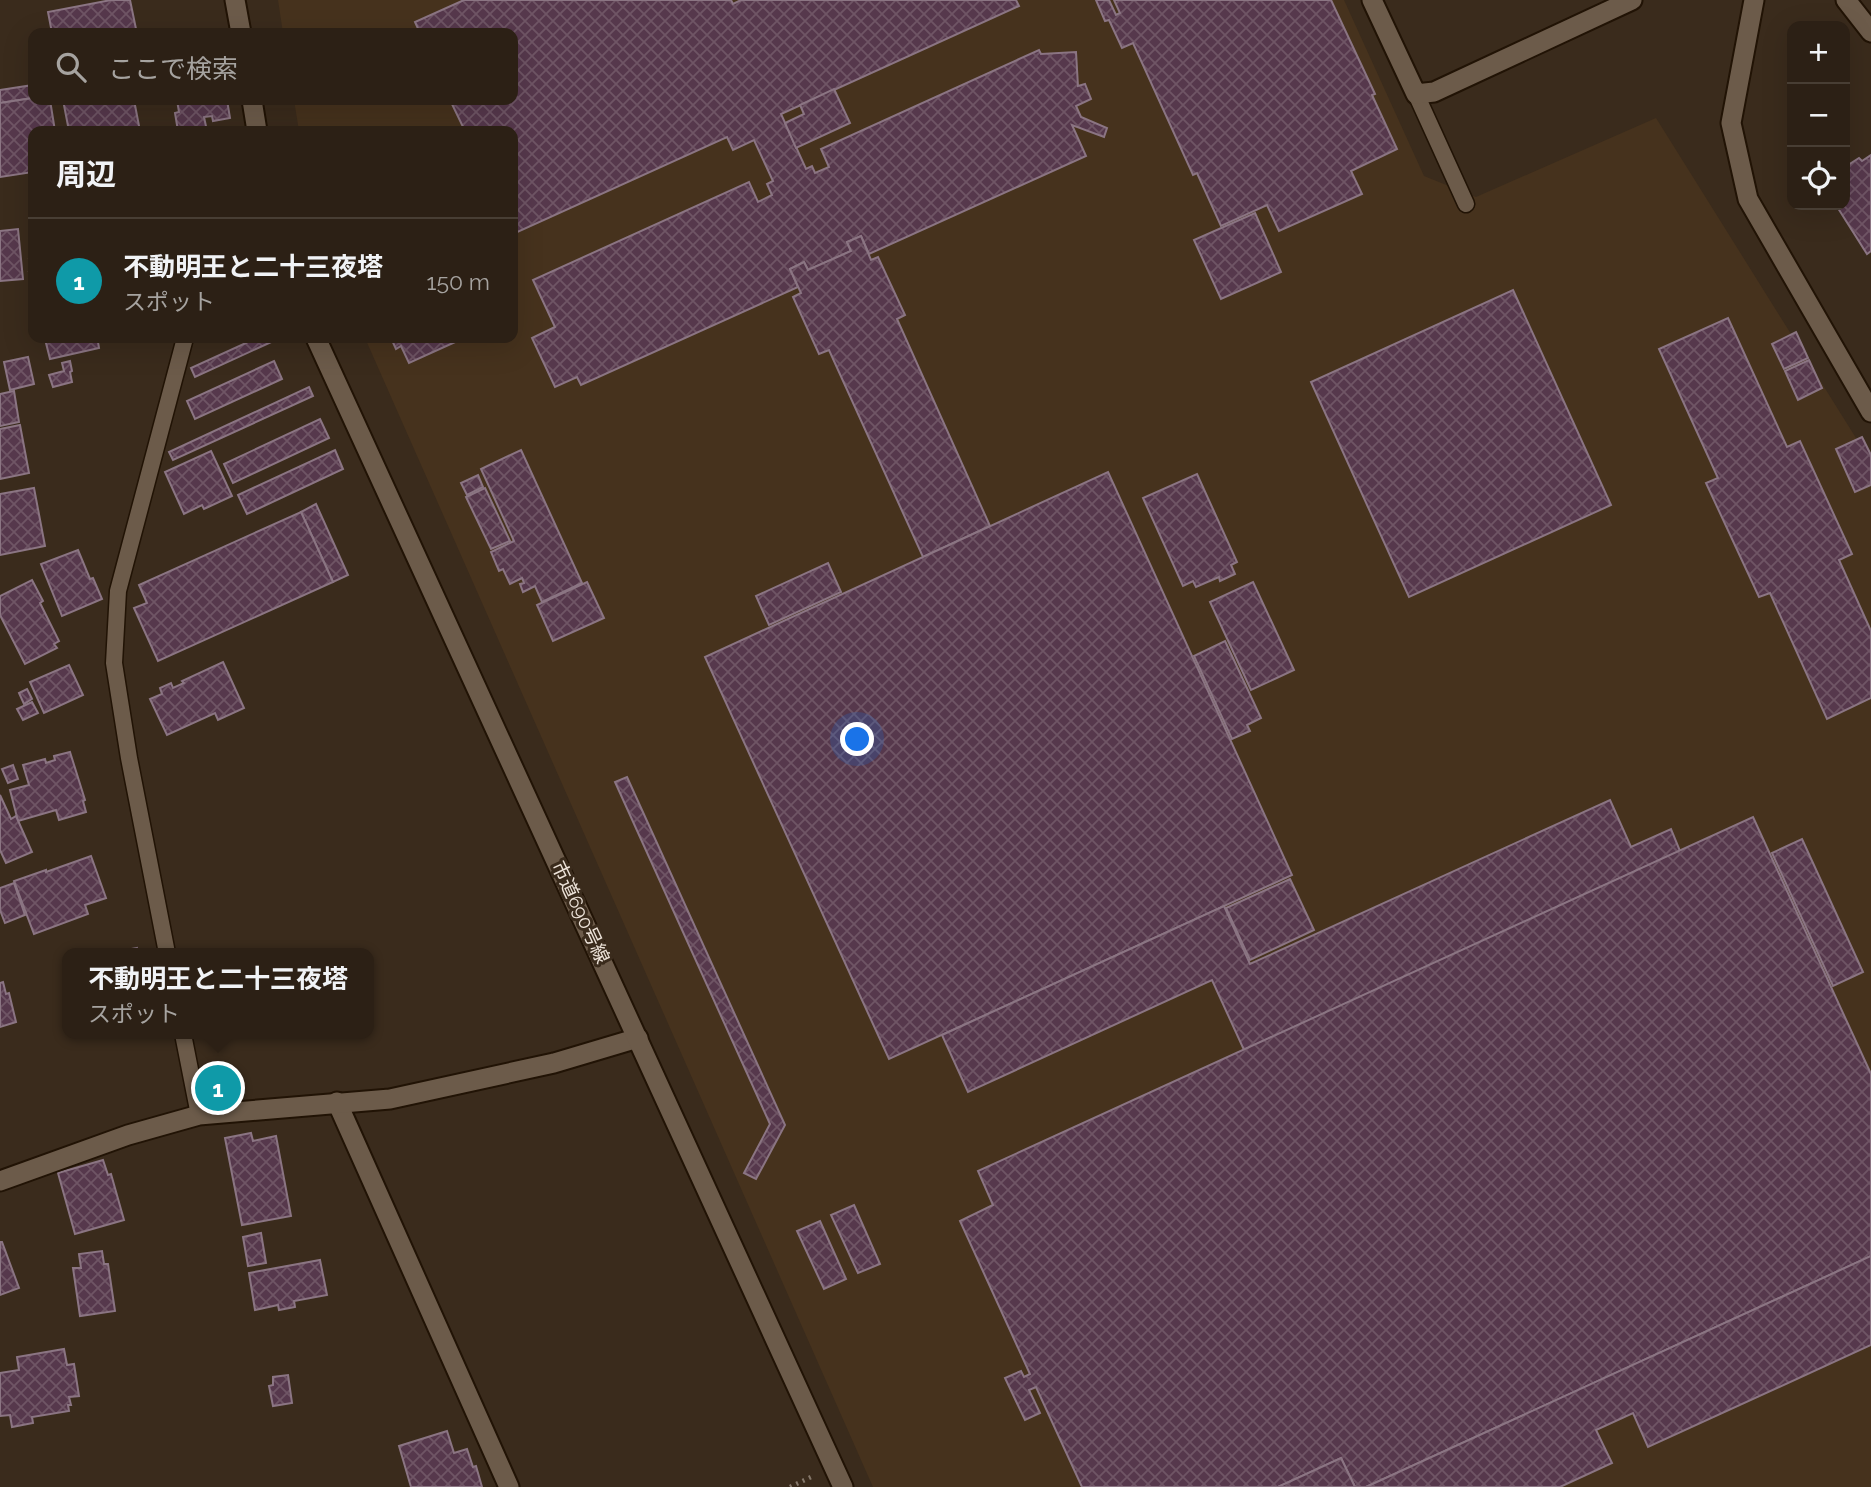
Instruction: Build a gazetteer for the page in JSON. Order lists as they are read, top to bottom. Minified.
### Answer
{"streets":{"street":["市道690号線"]},"page":{"map_buttons":["+","−"],"search":"ここで検索","heading":"周辺","list":[{"mark":"1","name":"不動明王と二十三夜塔","note":"スポット","value":"150 m"}],"popup":["不動明王と二十三夜塔","スポット"],"pins":"1"}}
